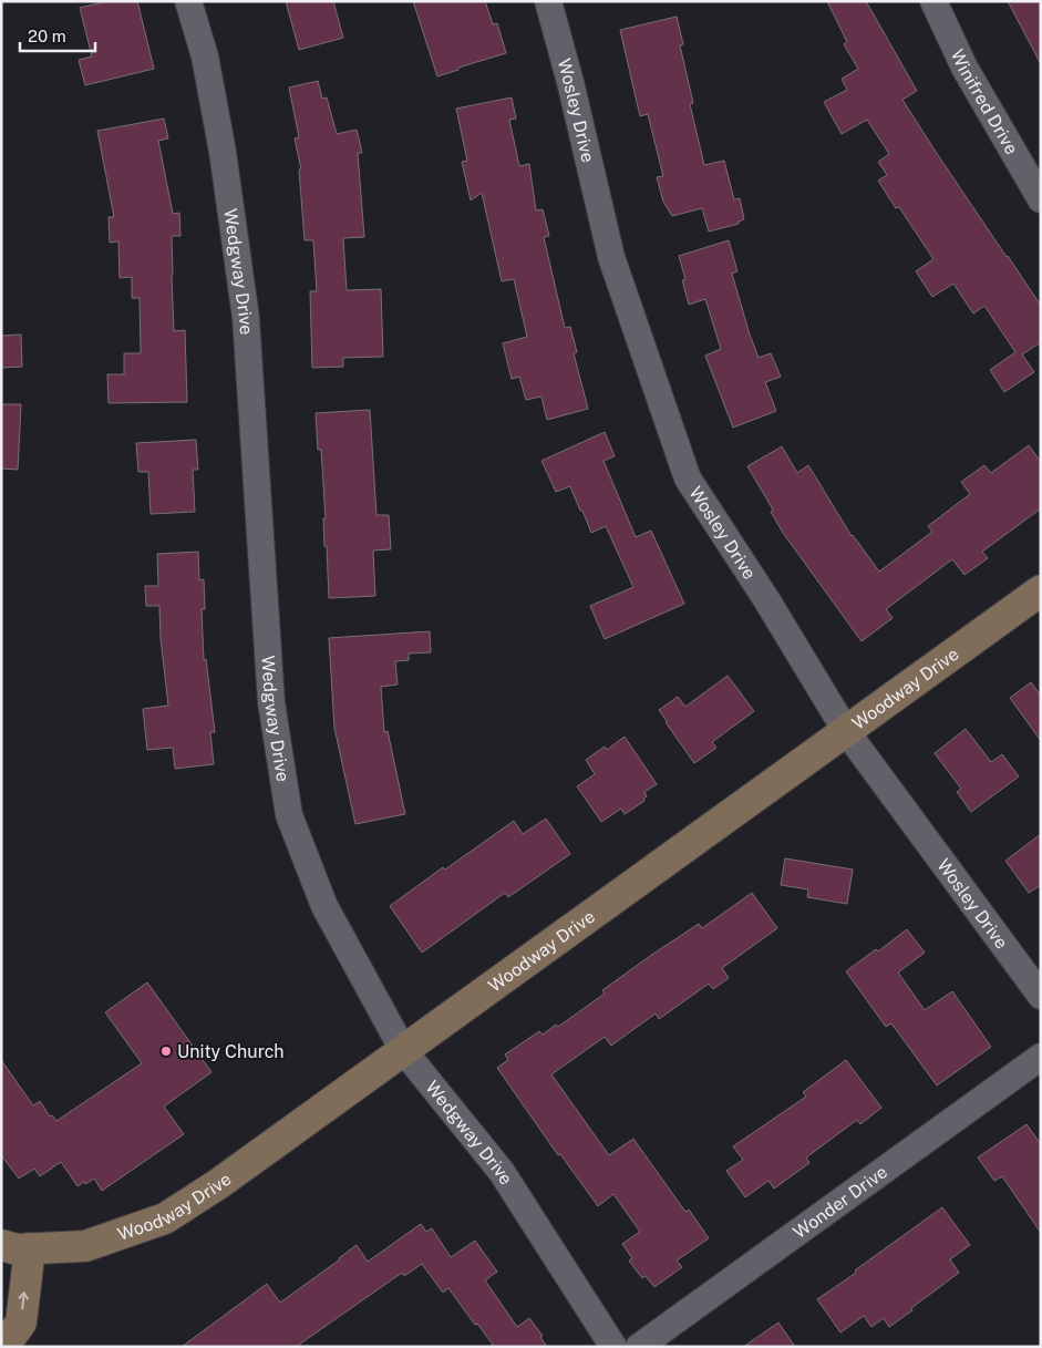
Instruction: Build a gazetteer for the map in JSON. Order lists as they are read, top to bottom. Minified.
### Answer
{"streets":{"street":["Winifred Drive","Wosley Drive","Wedgway Drive","Woodway Drive","Wonder Drive"]},"crossings":[["Wosley Drive","Woodway Drive"],["Wedgway Drive","Woodway Drive"]],"places":["Unity Church"],"scale_bar":"20 m"}
